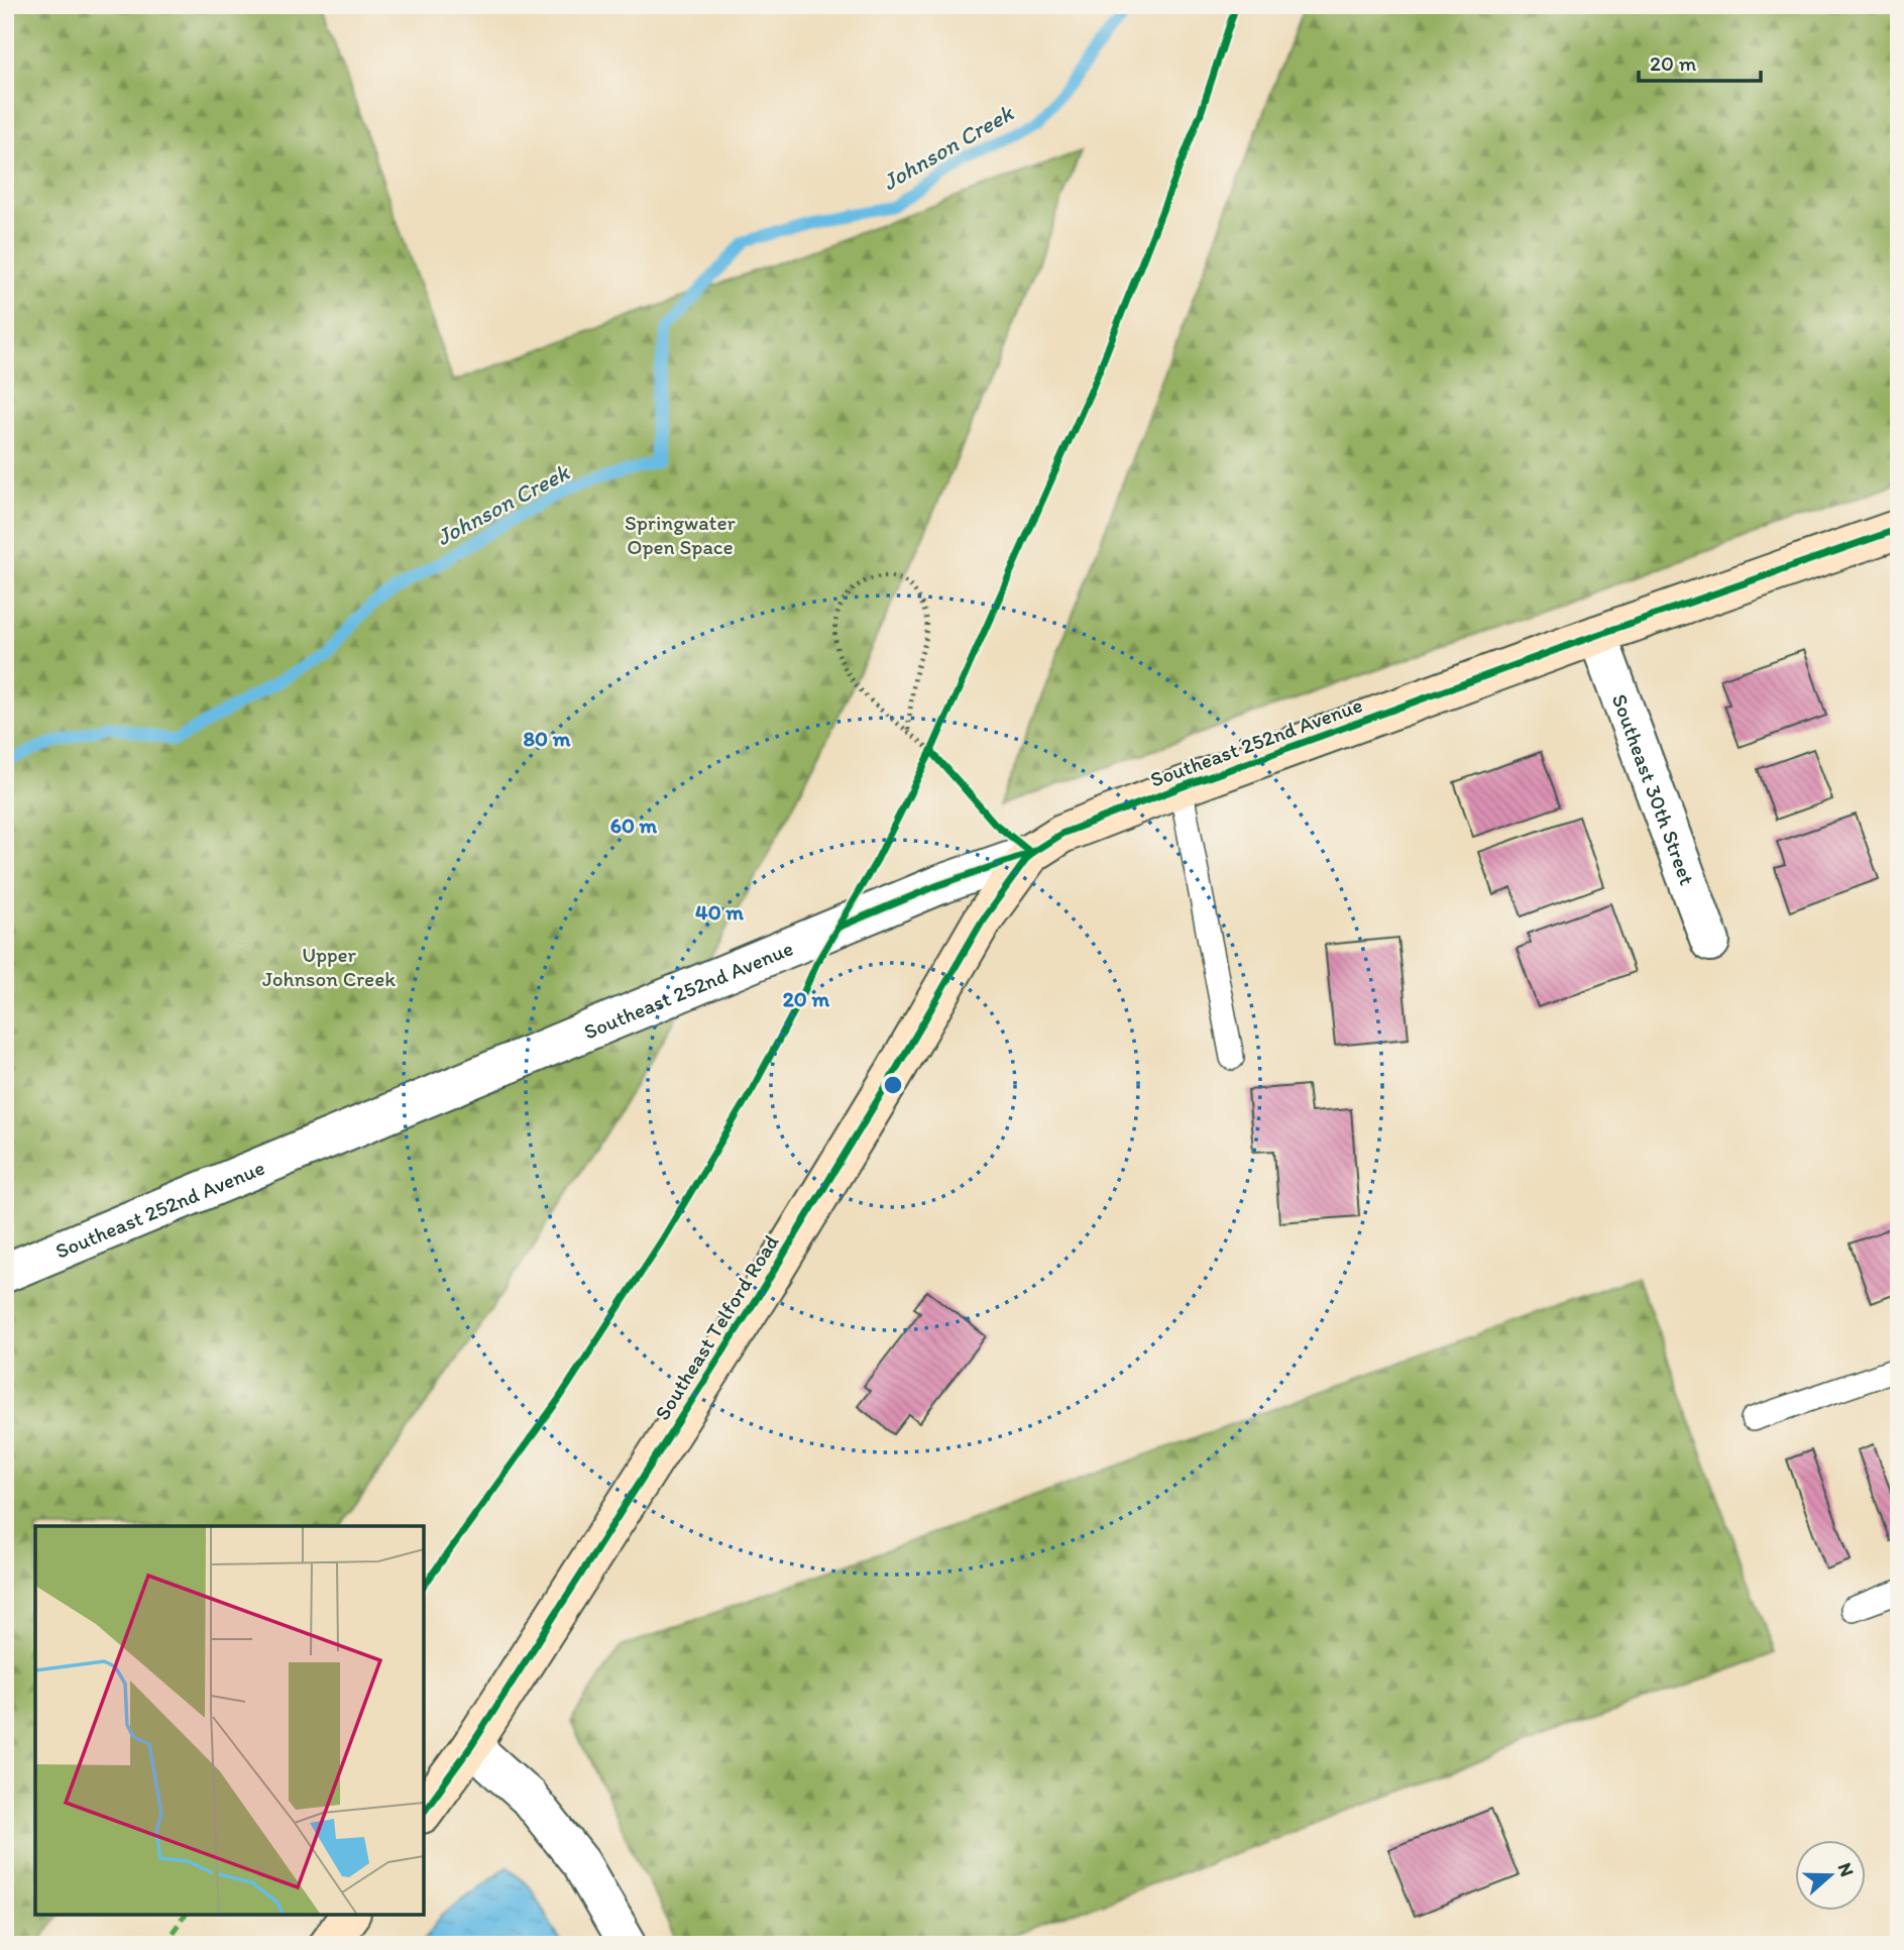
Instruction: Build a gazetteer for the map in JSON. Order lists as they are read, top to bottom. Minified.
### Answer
{"streets":{"street":["Southeast 252nd Avenue","Southeast 30th Street","Southeast Telford Road"]},"crossings":[["Southeast 252nd Avenue","Southeast 30th Street"],["Southeast 252nd Avenue","Southeast Telford Road"]],"water":["Johnson Creek"],"parks":["Springwater Open Space","Upper Johnson Creek"],"scale_bar":"20 m","north":"right","rings":["80 m","60 m","40 m","20 m"]}
